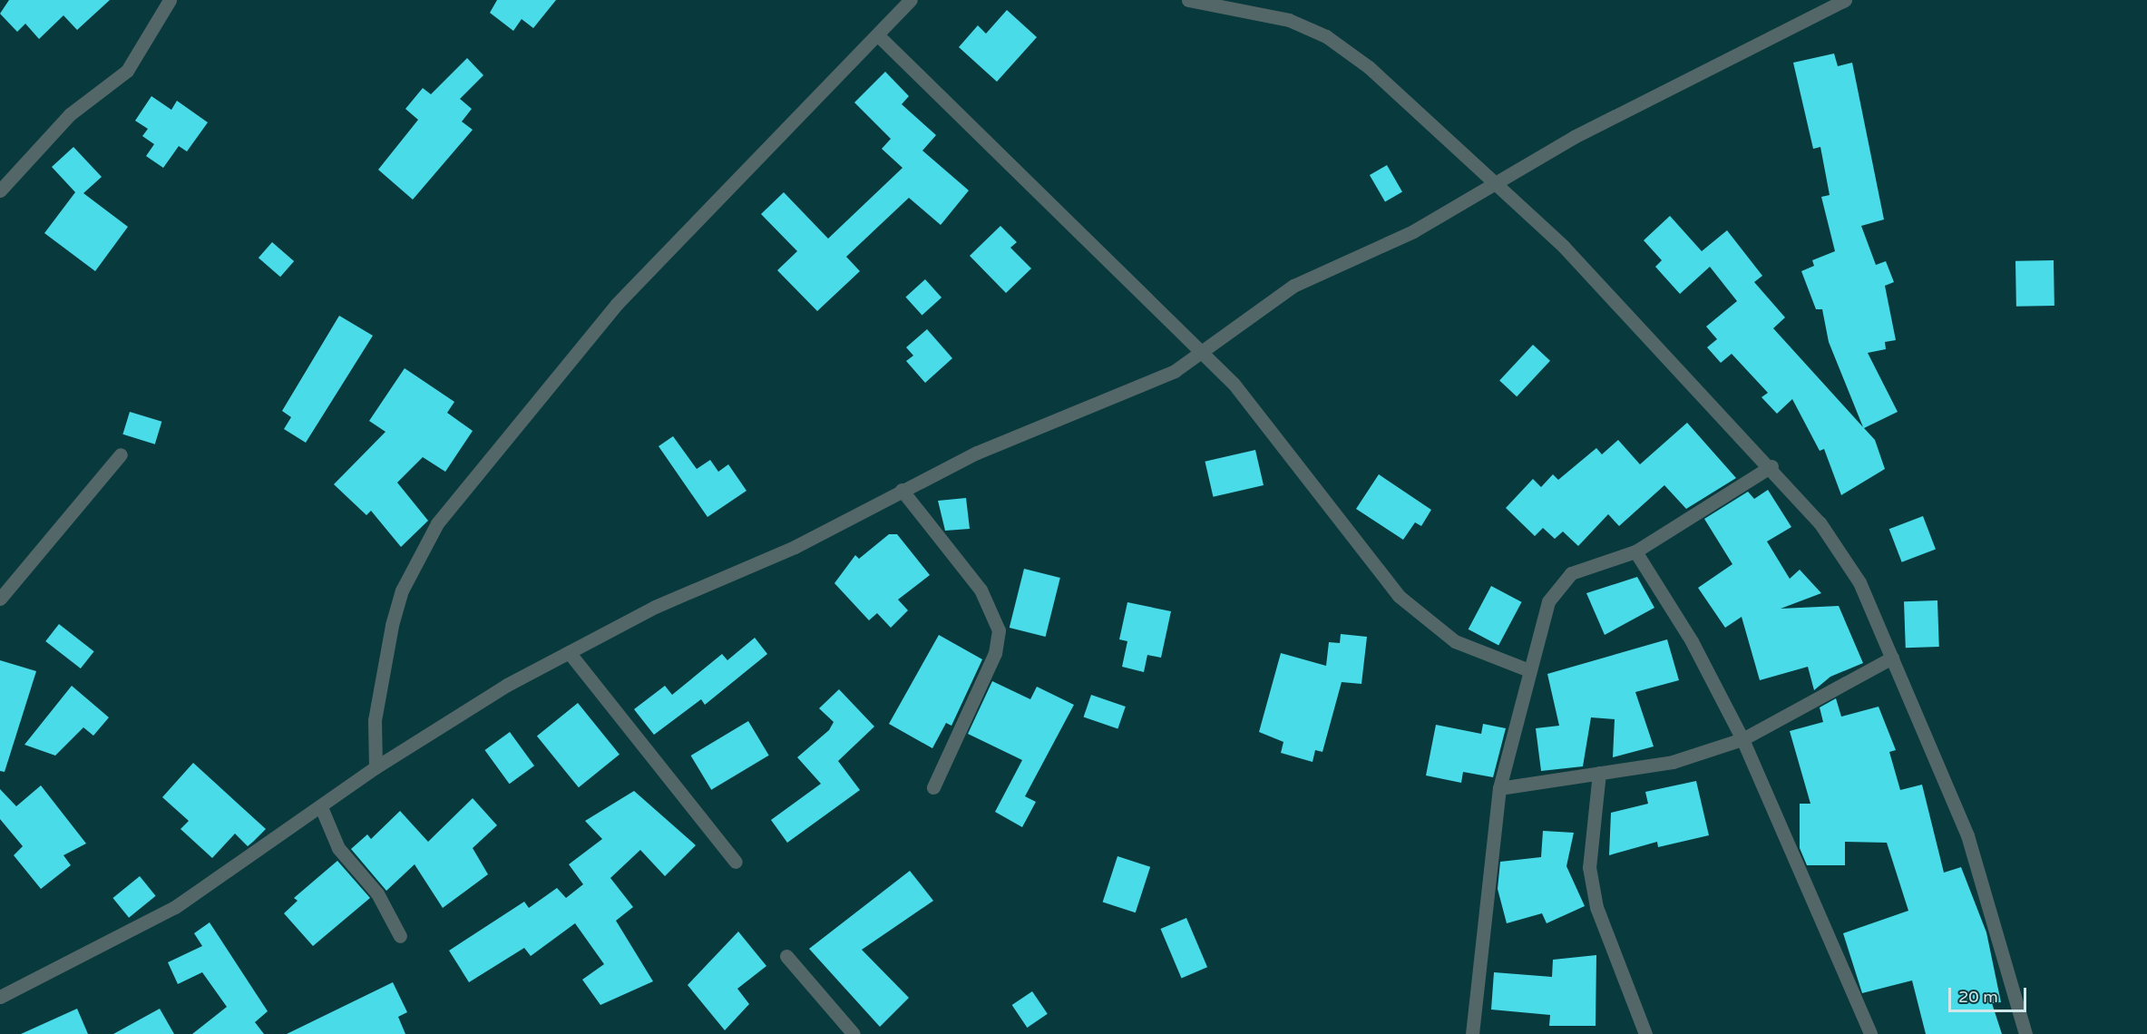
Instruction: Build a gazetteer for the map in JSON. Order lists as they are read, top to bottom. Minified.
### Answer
{"scale_bar":"20 m"}
